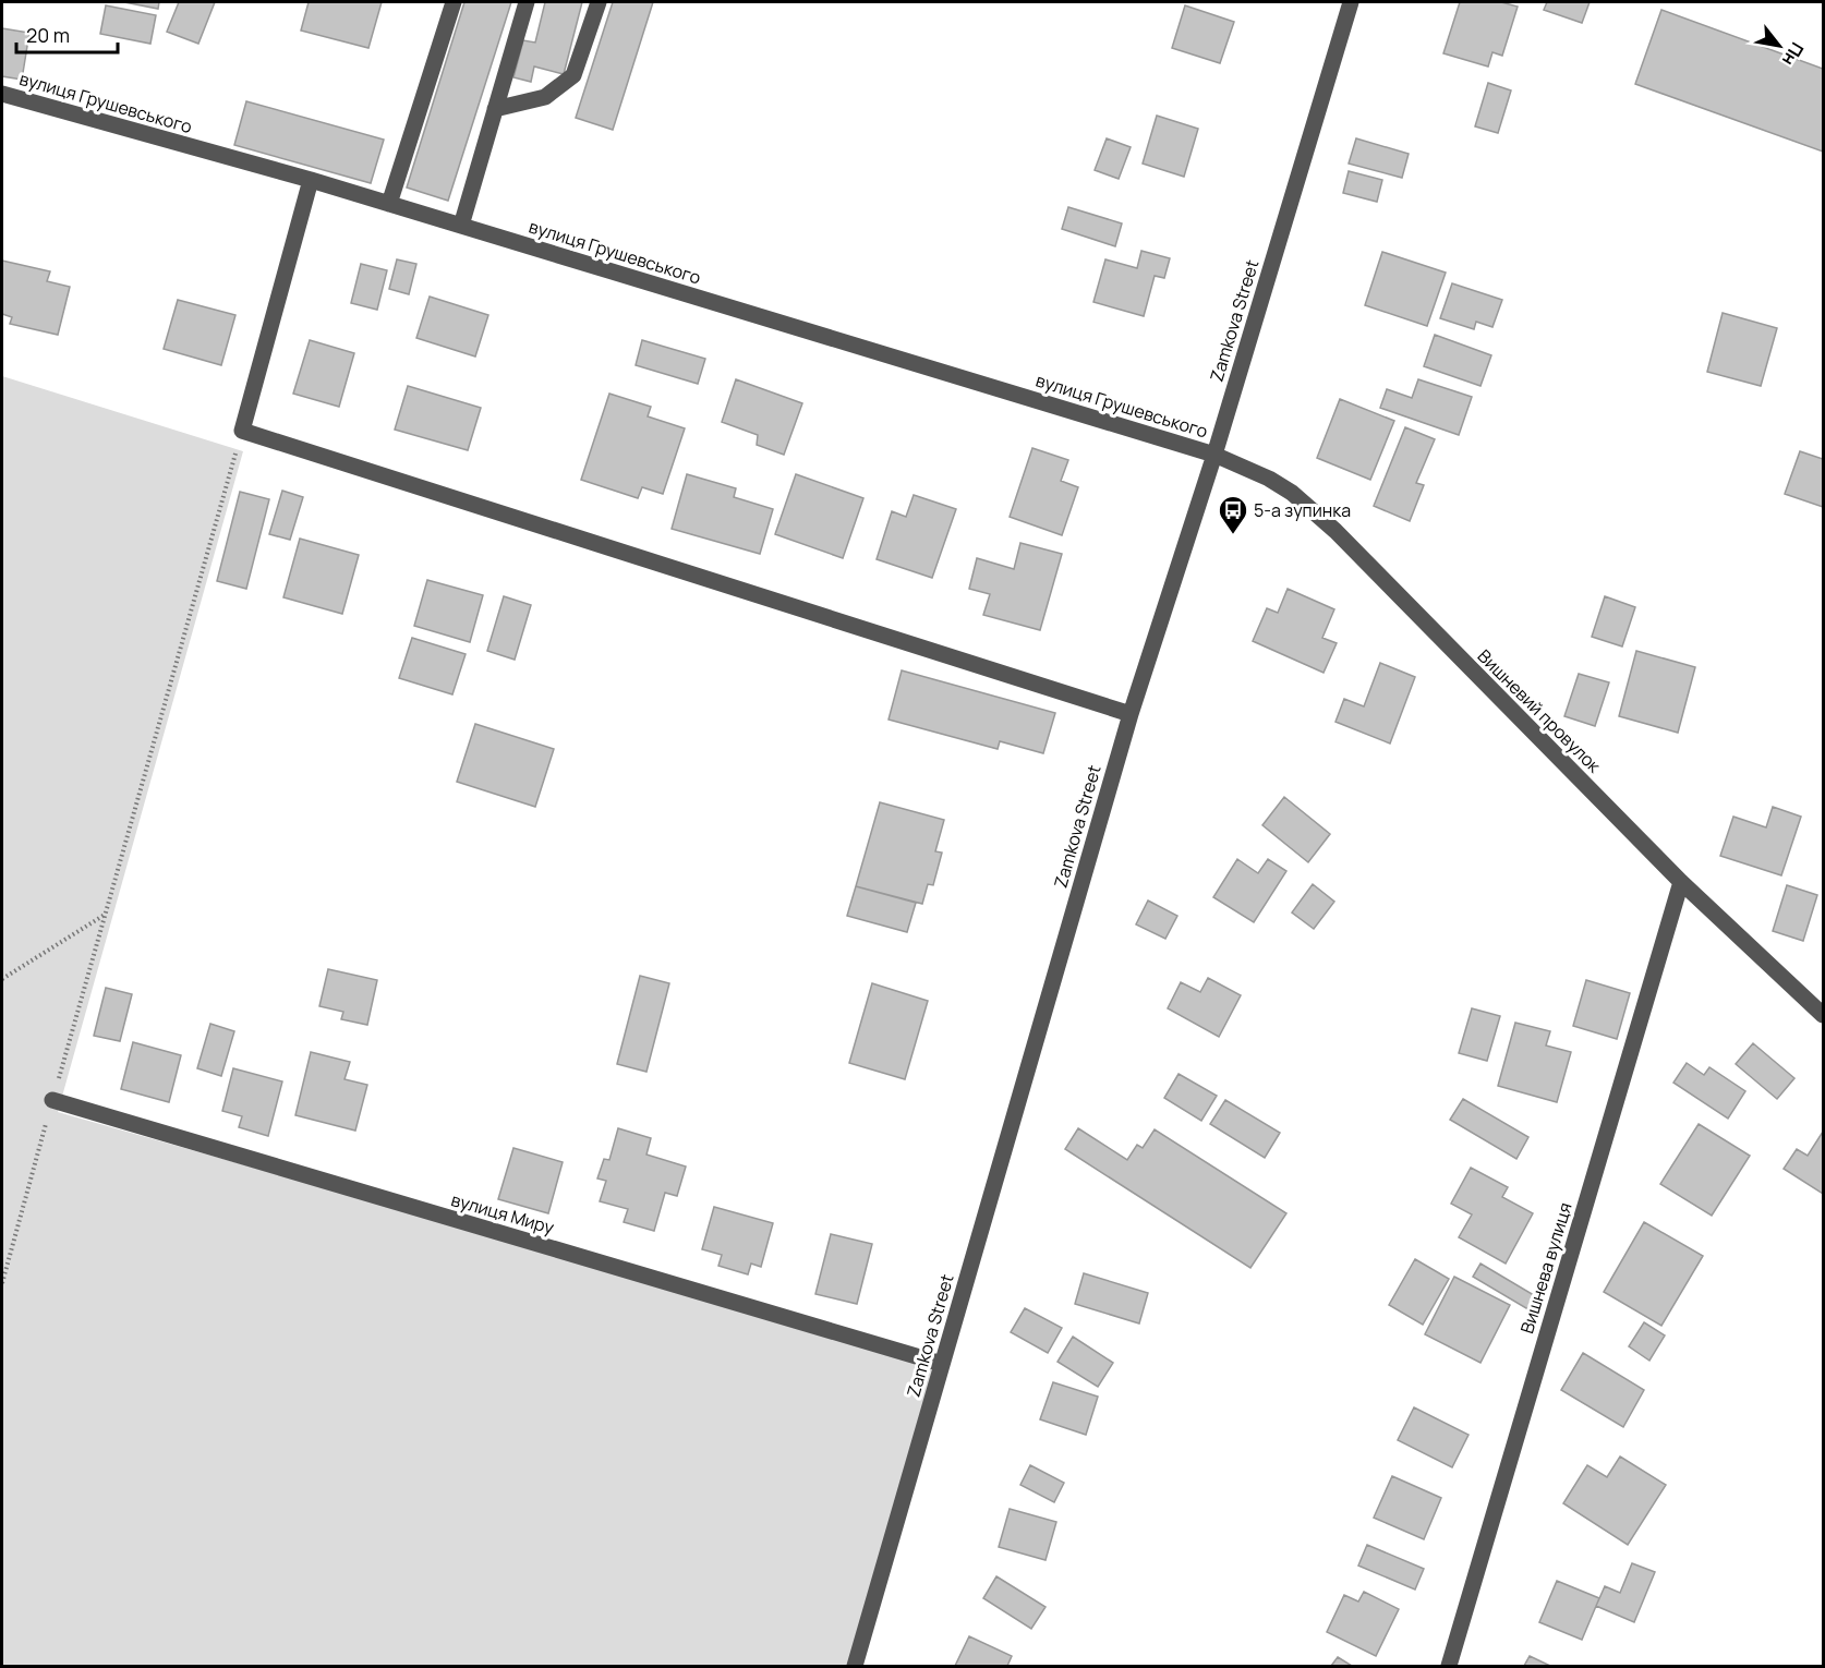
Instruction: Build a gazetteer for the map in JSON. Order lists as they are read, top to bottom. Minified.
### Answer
{"streets":{"street":["вулиця Грушевського","Zamkova Street","Вишневий провулок","вулиця Миру","Вишнева вулиця"]},"crossings":[["вулиця Грушевського","Zamkova Street"],["вулиця Грушевського","Вишневий провулок"],["Zamkova Street","Вишневий провулок"],["Zamkova Street","вулиця Миру"],["Вишневий провулок","Вишнева вулиця"]],"places":{"bus stop":["5-а зупинка"]},"scale_bar":"20 m","north":"bottom right"}
